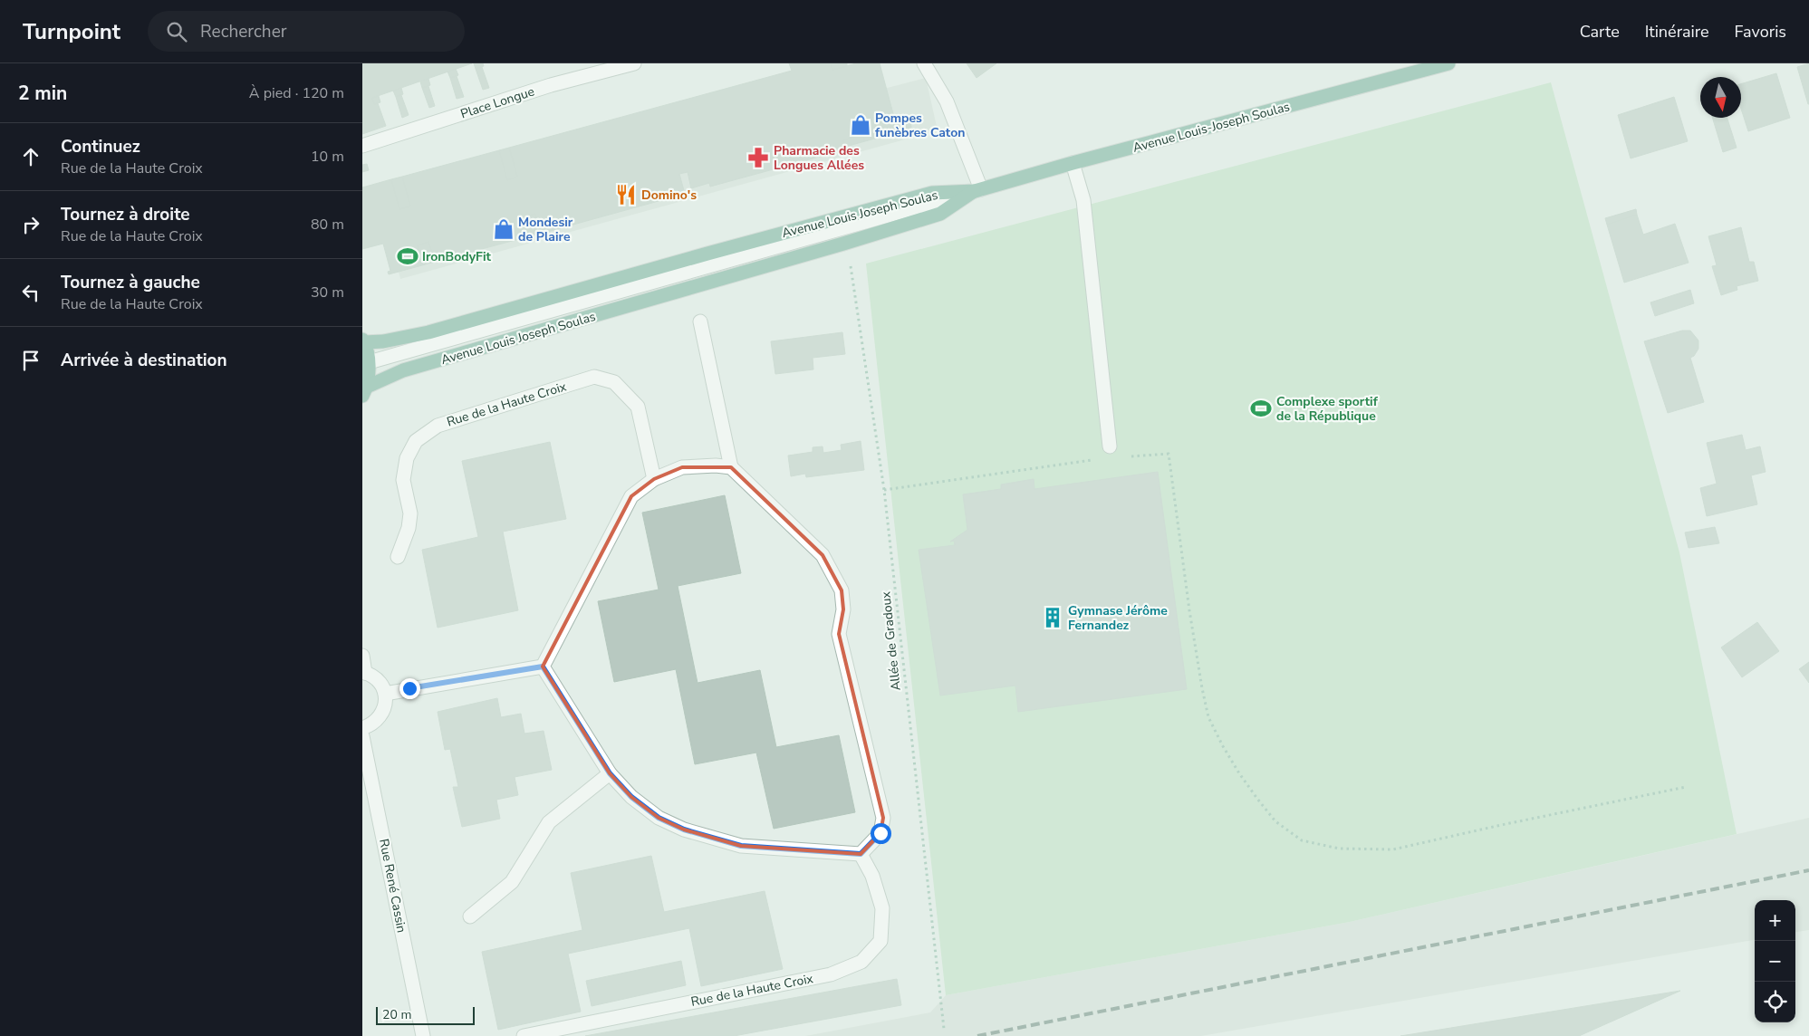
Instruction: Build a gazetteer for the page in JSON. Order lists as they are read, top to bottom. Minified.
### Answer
{"streets":{"main road":["Avenue Louis-Joseph Soulas","Avenue Louis Joseph Soulas"],"street":["Place Longue","Rue de la Haute Croix","Rue René Cassin"],"path":["Allée de Gradoux"]},"crossings":[["Avenue Louis-Joseph Soulas","Avenue Louis Joseph Soulas"]],"places":{"shop":["Pompes funèbres Caton","Mondesir de Plaire"],"pharmacy":["Pharmacie des Longues Allées"],"restaurant":["Domino's"],"sports":["IronBodyFit","Complexe sportif de la République"],"building":["Gymnase Jérôme Fernandez"]},"scale_bar":"20 m","north":"bottom","page":{"header":"Turnpoint","search":"Rechercher","nav":["Carte","Itinéraire","Favoris"],"heading":["2 min","À pied · 120 m"],"list":[["Continuez","Rue de la Haute Croix","10 m"],["Tournez à droite","Rue de la Haute Croix","80 m"],["Tournez à gauche","Rue de la Haute Croix","30 m"],"Arrivée à destination"],"map_buttons":["+","−"],"scale":"20 m"}}
